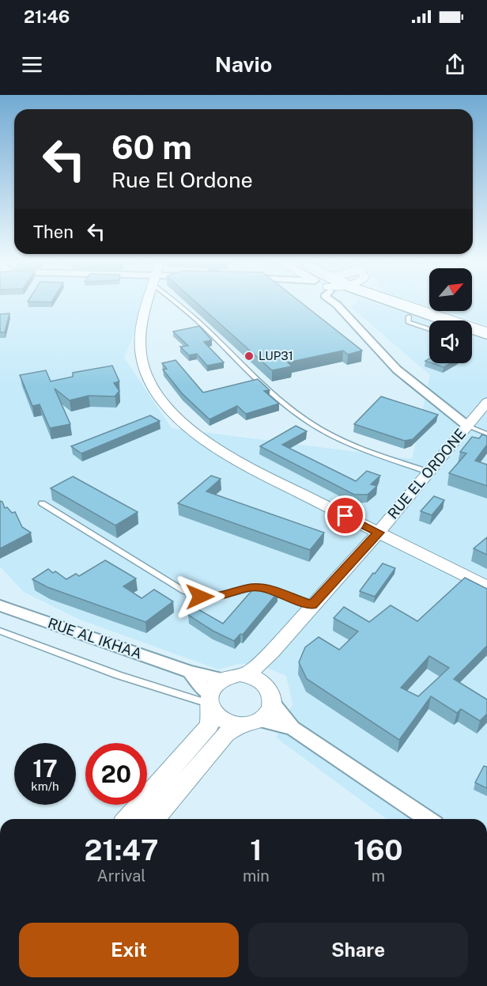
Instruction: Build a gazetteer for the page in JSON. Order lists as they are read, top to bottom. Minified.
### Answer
{"streets":{"street":["RUE EL ORDONE","RUE AL IKHAA"]},"crossings":[["RUE EL ORDONE","RUE AL IKHAA"]],"places":["LUP31"],"north":"top right","page":{"status":"21:46","header":"Navio","turn":["60 m","Rue El Ordone"],"then":"Then","speed":"17 km/h","limit":"20","eta":["21:47","Arrival","1","min","160","m"],"buttons":["Exit","Share"]}}
